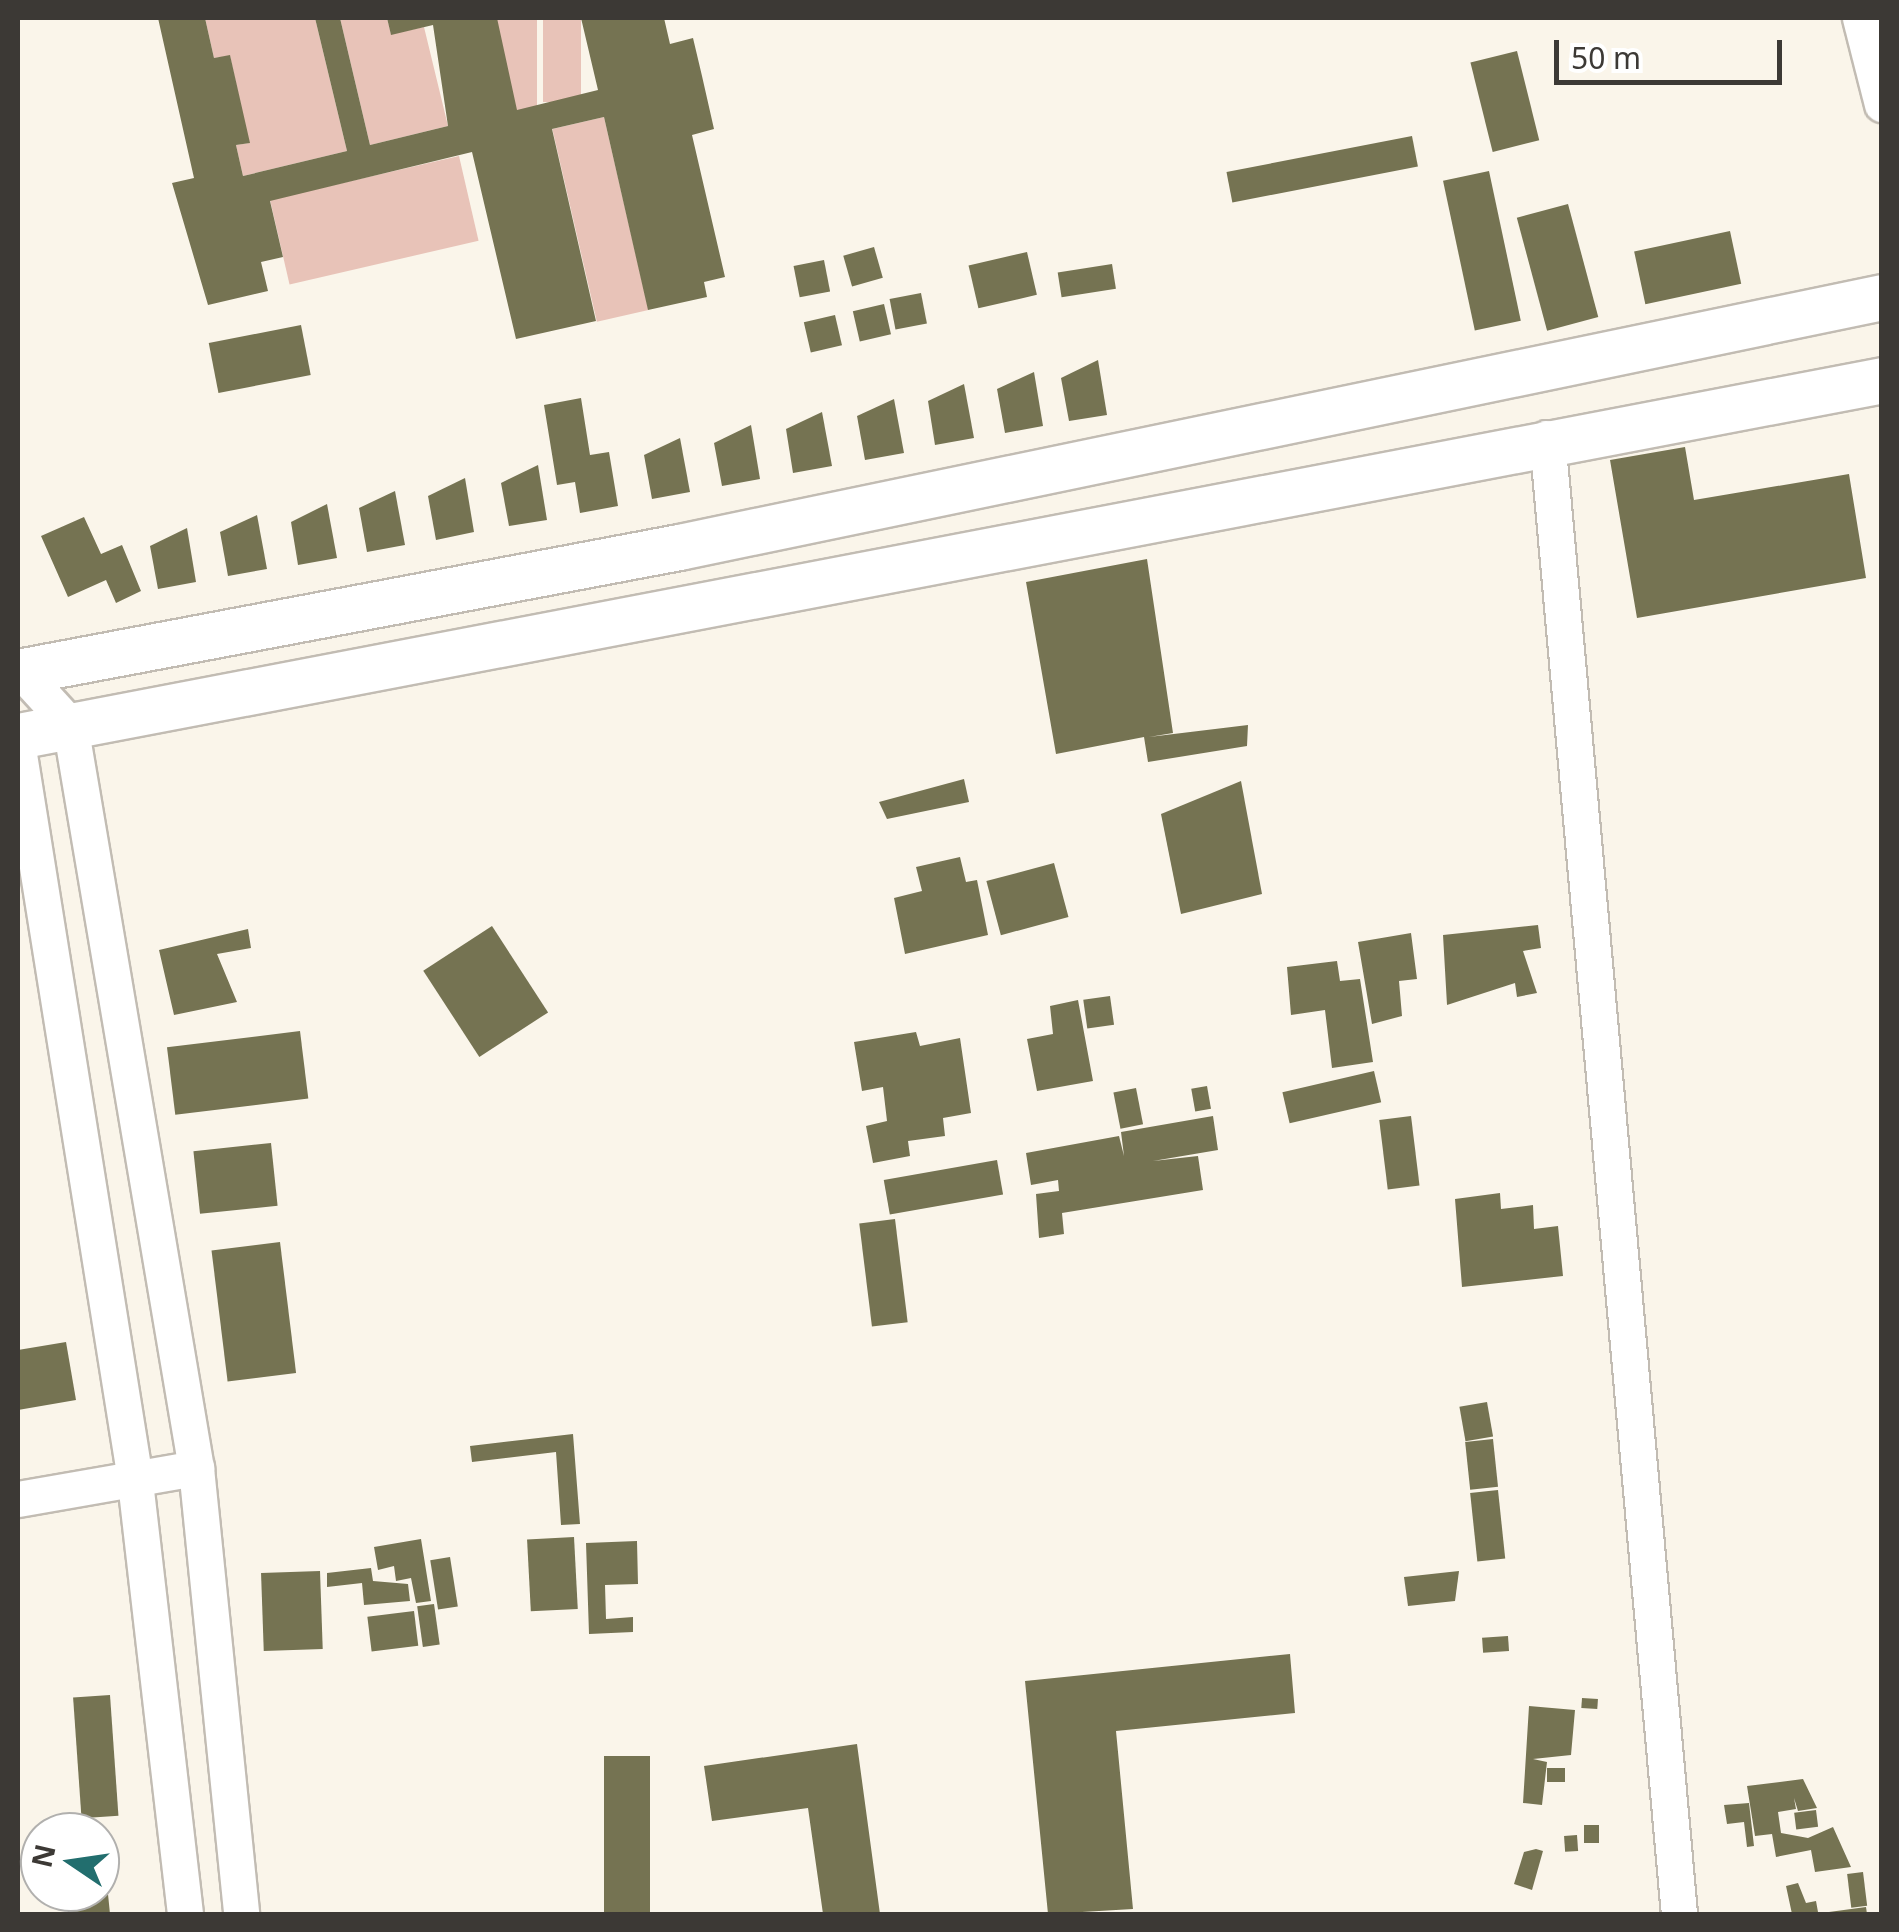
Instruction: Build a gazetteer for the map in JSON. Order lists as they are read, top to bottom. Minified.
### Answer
{"scale_bar":"50 m","north":"left"}
